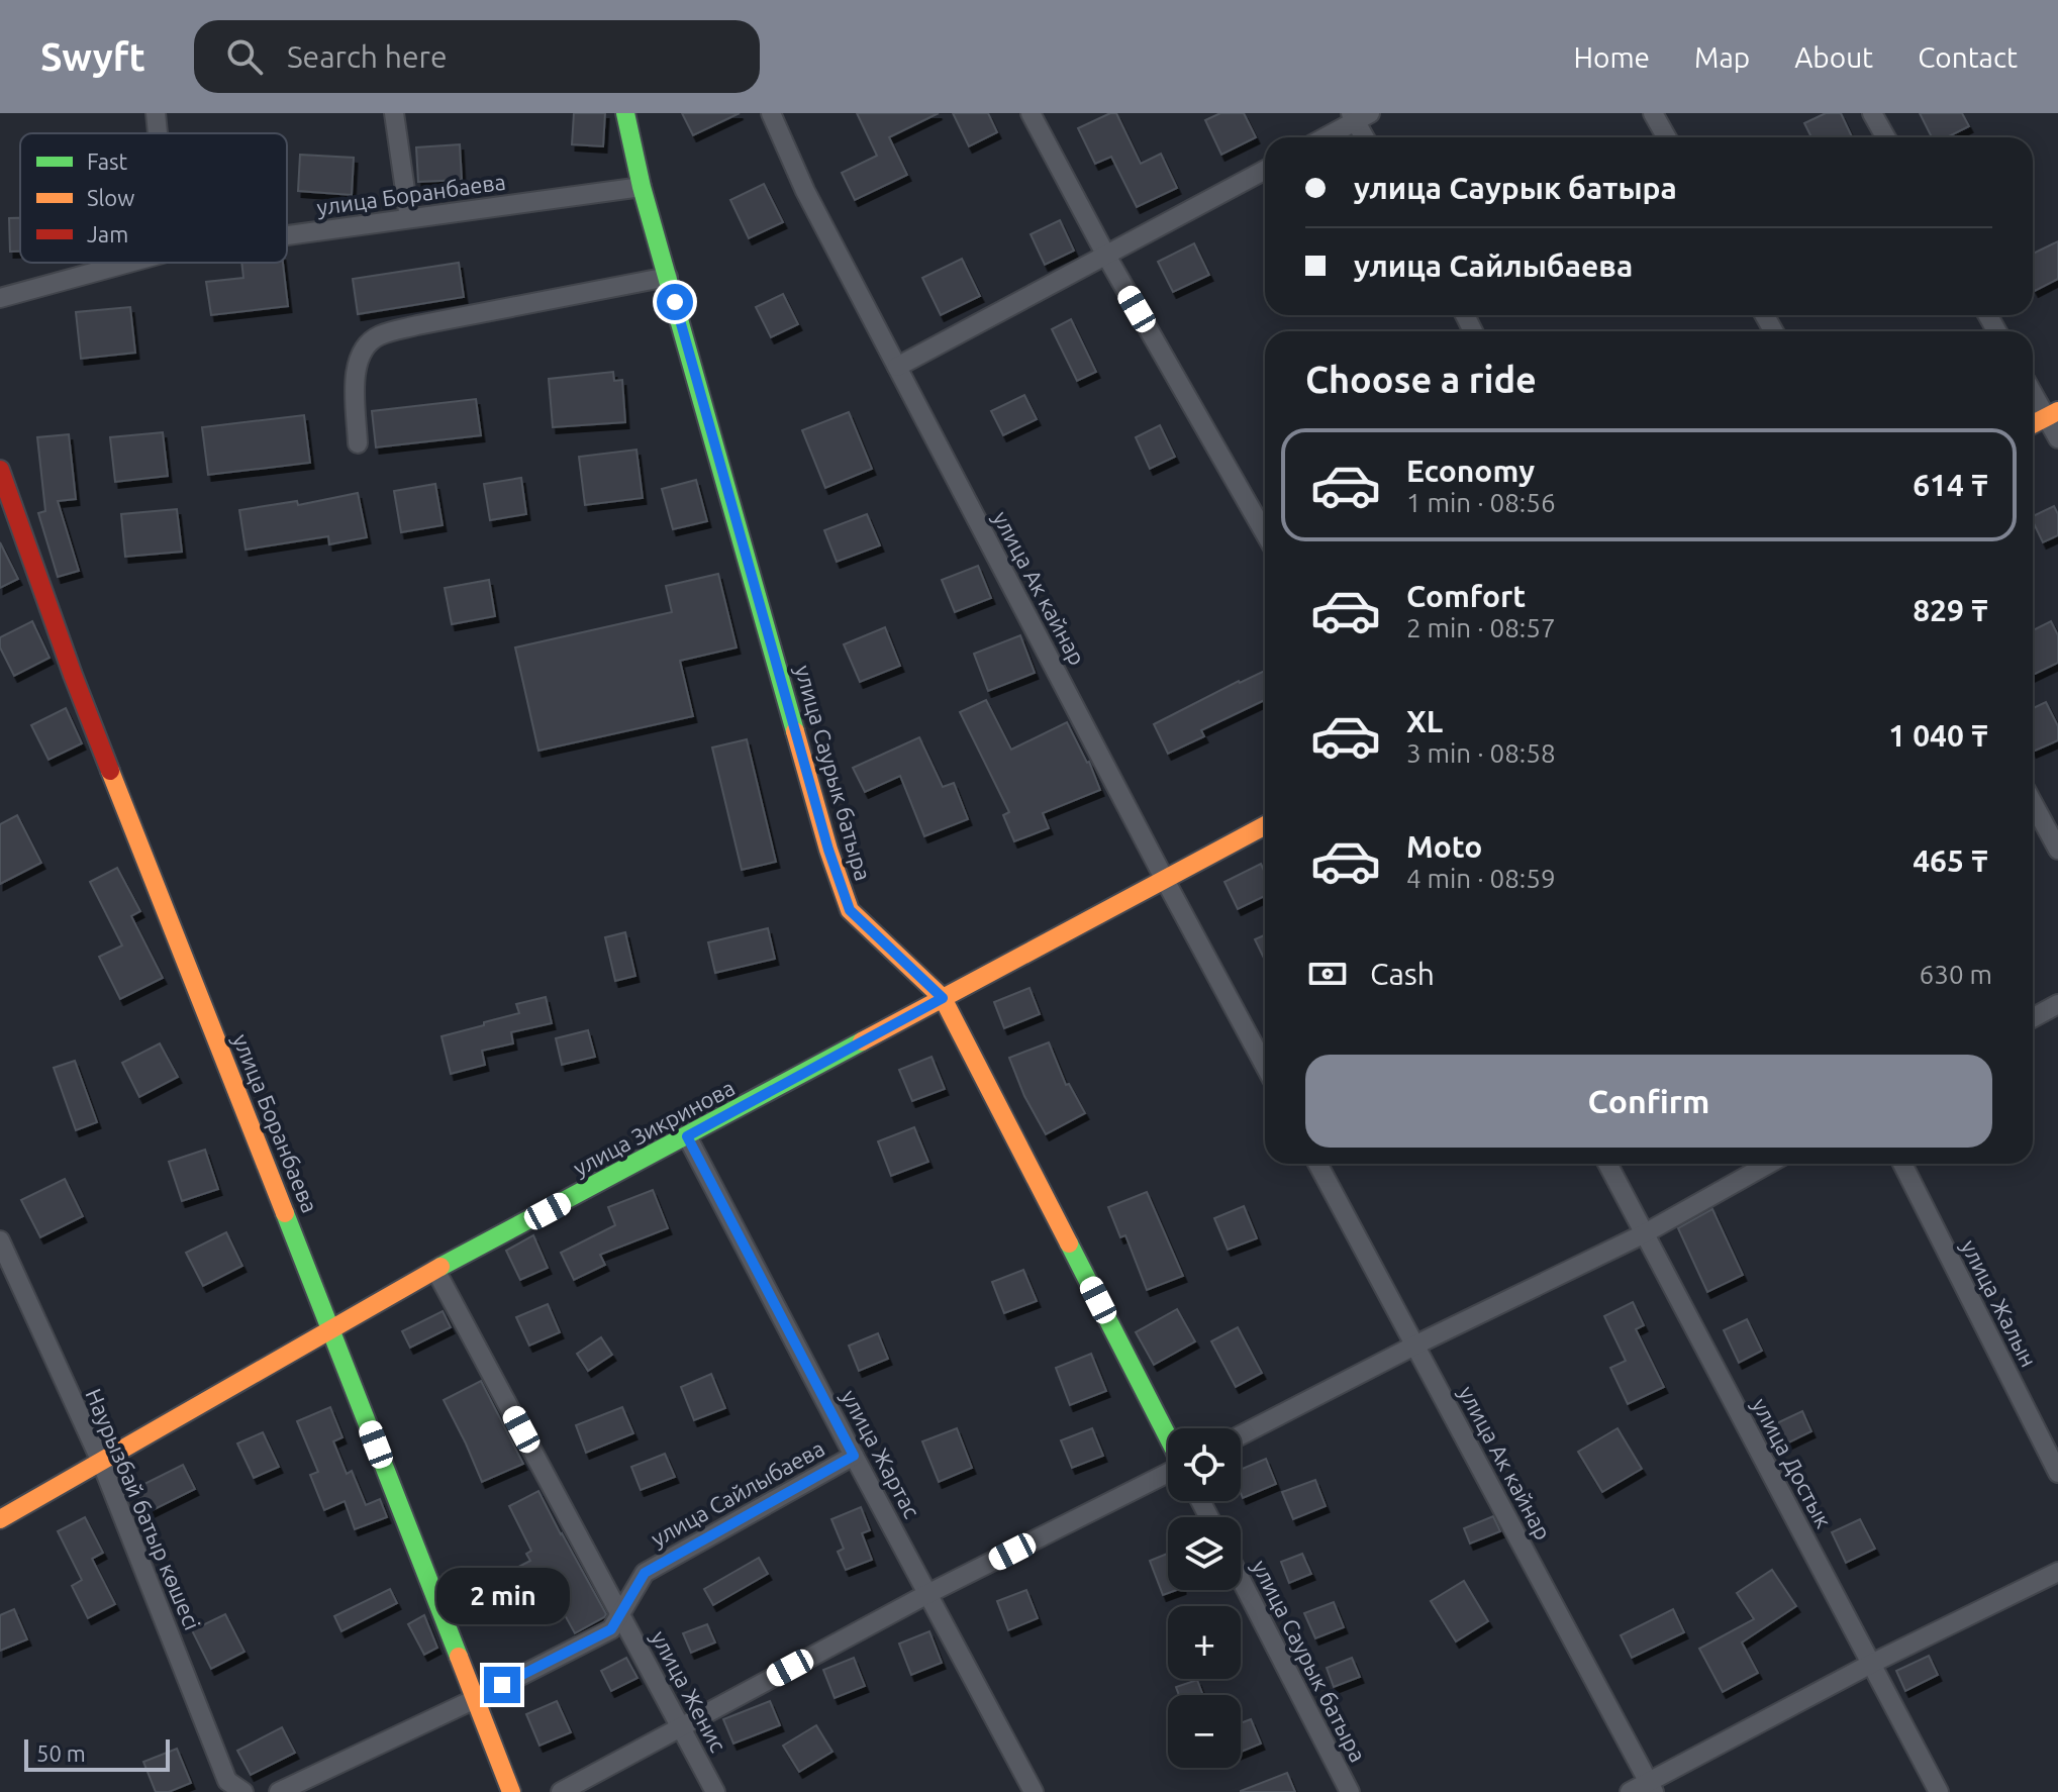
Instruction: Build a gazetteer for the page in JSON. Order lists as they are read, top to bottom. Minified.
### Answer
{"streets":{"street":["улица Боранбаева","улица Ак кайнар","улица Саурык батыра","улица Зикринова","улица Жалын","улица Жартас","улица Достык","улица Сайлыбаева","Наурызбай батыр көшесі","улица Женис"]},"crossings":[["улица Боранбаева","улица Саурык батыра"],["улица Боранбаева","улица Зикринова"],["улица Боранбаева","улица Сайлыбаева"],["улица Ак кайнар","улица Зикринова"],["улица Саурык батыра","улица Зикринова"],["улица Зикринова","улица Жартас"],["улица Зикринова","Наурызбай батыр көшесі"],["улица Зикринова","улица Женис"],["улица Жартас","улица Сайлыбаева"],["улица Сайлыбаева","улица Женис"]],"legend":["Fast","Slow","Jam"],"scale_bar":"50 m","page":{"header":"Swyft","search":"Search here","nav":["Home","Map","About","Contact"],"banner":["улица Саурык батыра","улица Сайлыбаева"],"heading":"Choose a ride","list":[{"name":"Economy","note":"1 min · 08:56","value":"614 ₸"},{"name":"Comfort","note":"2 min · 08:57","value":"829 ₸"},{"name":"XL","note":"3 min · 08:58","value":"1 040 ₸"},{"name":"Moto","note":"4 min · 08:59","value":"465 ₸"}],"pay":["Cash","630 m"],"buttons":"Confirm","map_buttons":["+","−"],"bubble":"2 min","scale":"50 m"}}
